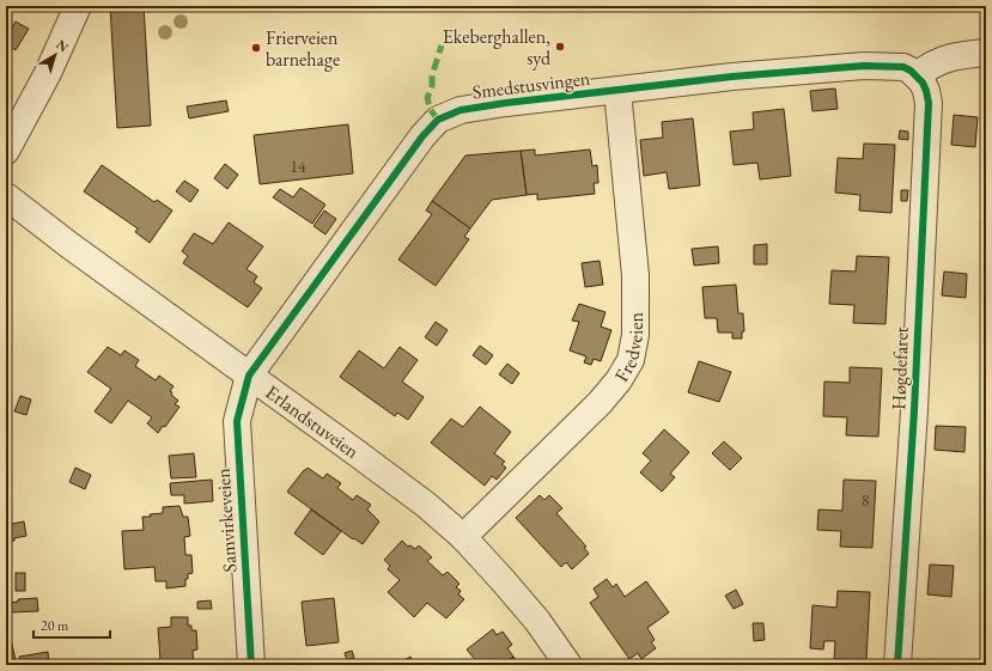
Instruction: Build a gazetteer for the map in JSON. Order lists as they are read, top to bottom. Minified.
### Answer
{"streets":{"street":["Smedstusvingen","Fredveien","Høgdefaret","Erlandstuveien","Samvirkeveien"]},"crossings":[["Smedstusvingen","Fredveien"],["Smedstusvingen","Høgdefaret"],["Smedstusvingen","Erlandstuveien"],["Smedstusvingen","Samvirkeveien"],["Fredveien","Erlandstuveien"],["Erlandstuveien","Samvirkeveien"]],"places":["Ekeberghallen, syd","Frierveien barnehage"],"house_numbers":["14","8"],"scale_bar":"20 m","north":"top right"}
